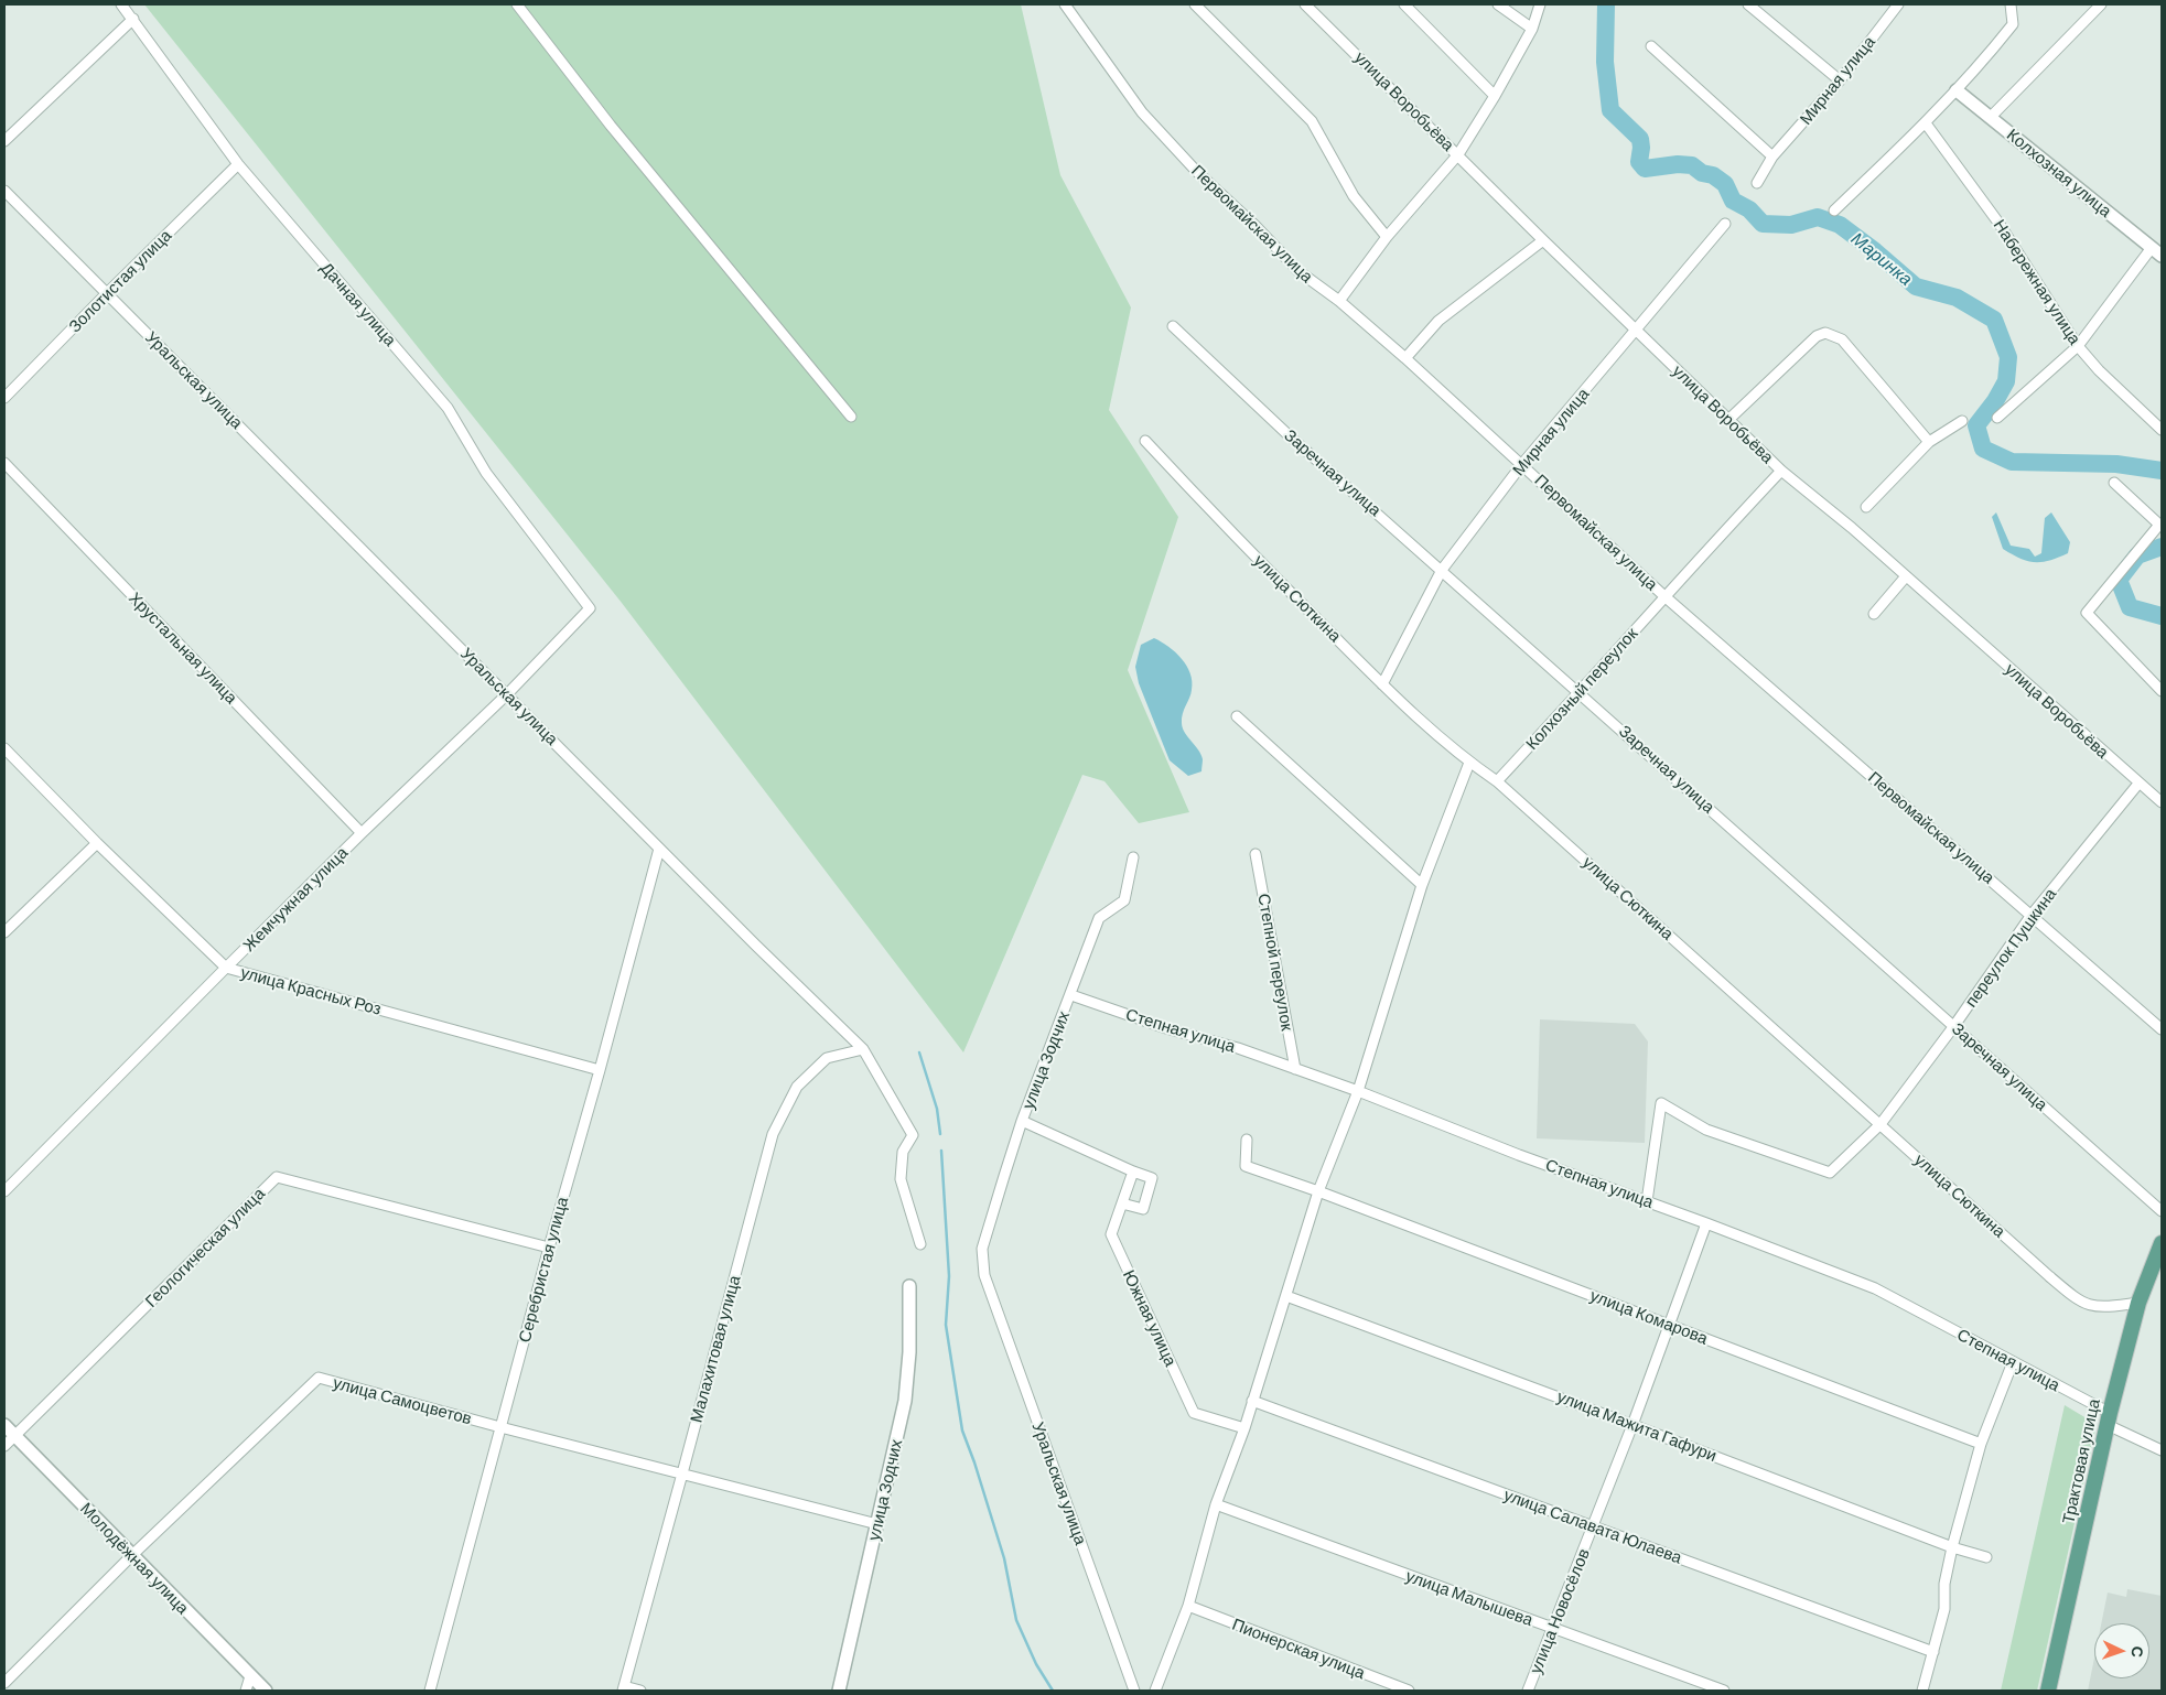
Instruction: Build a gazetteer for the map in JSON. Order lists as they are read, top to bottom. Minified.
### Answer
{"streets":{"main road":["Трактовая улица"],"street":["Мирная улица","улица Воробьёва","Колхозная улица","Первомайская улица","Золотистая улица","Набережная улица","Дачная улица","Уральская улица","Заречная улица","улица Сюткина","Хрустальная улица","Колхозный переулок","Жемчужная улица","переулок Пушкина","Степной переулок","улица Красных Роз","Степная улица","улица Зодчих","Геологическая улица","Серебристая улица","улица Комарова","Южная улица","Малахитовая улица","улица Самоцветов","улица Мажита Гафури","улица Салавата Юлаева","Молодёжная улица","улица Малышева","улица Новосёлов","Пионерская улица"]},"crossings":[["Мирная улица","улица Воробьёва"],["Мирная улица","Первомайская улица"],["Мирная улица","Заречная улица"],["Мирная улица","улица Сюткина"],["улица Воробьёва","Колхозный переулок"],["улица Воробьёва","переулок Пушкина"],["Первомайская улица","Колхозный переулок"],["Первомайская улица","переулок Пушкина"],["Золотистая улица","Дачная улица"],["Золотистая улица","Уральская улица"],["Дачная улица","Жемчужная улица"],["Уральская улица","Жемчужная улица"],["Уральская улица","улица Зодчих"],["Уральская улица","Серебристая улица"],["Уральская улица","Малахитовая улица"],["Заречная улица","Колхозный переулок"],["Заречная улица","переулок Пушкина"],["улица Сюткина","Колхозный переулок"],["улица Сюткина","переулок Пушкина"],["улица Сюткина","Трактовая улица"],["Хрустальная улица","Жемчужная улица"],["Жемчужная улица","улица Красных Роз"],["переулок Пушкина","Степная улица"],["Степной переулок","Степная улица"],["улица Красных Роз","Серебристая улица"],["Степная улица","улица Зодчих"],["Степная улица","Трактовая улица"],["Степная улица","улица Новосёлов"],["улица Зодчих","улица Самоцветов"],["Геологическая улица","Серебристая улица"],["Геологическая улица","Молодёжная улица"],["Серебристая улица","улица Самоцветов"],["улица Комарова","улица Новосёлов"],["Малахитовая улица","улица Самоцветов"],["улица Самоцветов","Молодёжная улица"],["улица Мажита Гафури","улица Новосёлов"],["улица Салавата Юлаева","улица Новосёлов"],["улица Малышева","улица Новосёлов"]],"water":["Маринка"],"north":"right"}
